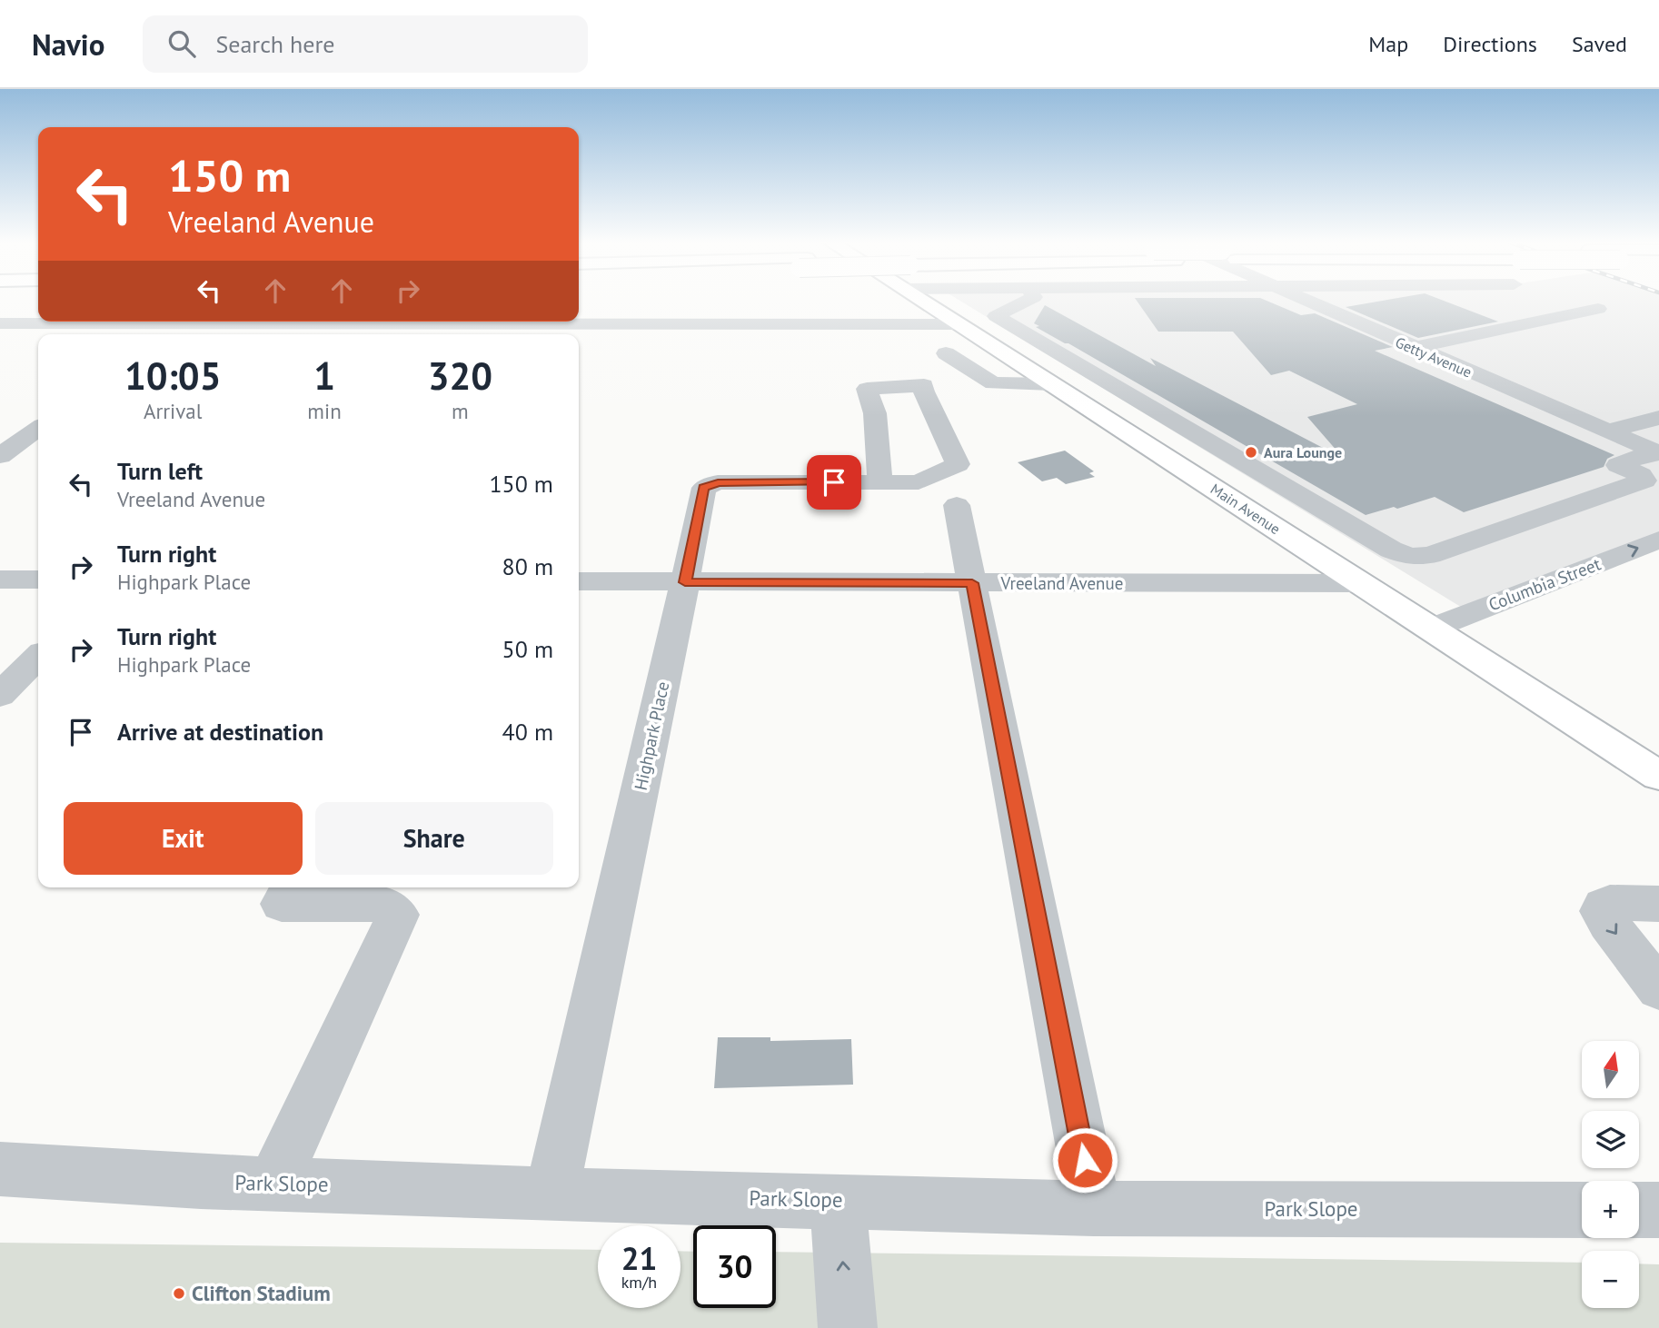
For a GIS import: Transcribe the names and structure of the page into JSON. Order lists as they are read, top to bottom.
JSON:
{
  "streets": {
    "main road": ["Main Avenue"],
    "street": [
      "Getty Avenue",
      "Vreeland Avenue",
      "Columbia Street",
      "Highpark Place",
      "Park Slope"
    ]
  },
  "crossings": [
    ["Main Avenue", "Vreeland Avenue"],
    ["Main Avenue", "Columbia Street"],
    ["Vreeland Avenue", "Highpark Place"],
    ["Highpark Place", "Park Slope"]
  ],
  "places": ["Aura Lounge", "Clifton Stadium"],
  "north": "top",
  "page": {
    "header": "Navio",
    "search": "Search here",
    "nav": ["Map", "Directions", "Saved"],
    "turn": ["150 m", "Vreeland Avenue"],
    "eta": [
      "10:05",
      "Arrival",
      "1",
      "min",
      "320",
      "m"
    ],
    "list": [
      {
        "name": "Turn left",
        "note": "Vreeland Avenue",
        "value": "150 m"
      },
      {
        "name": "Turn right",
        "note": "Highpark Place",
        "value": "80 m"
      },
      {
        "name": "Turn right",
        "note": "Highpark Place",
        "value": "50 m"
      },
      {
        "name": "Arrive at destination",
        "value": "40 m"
      }
    ],
    "buttons": ["Exit", "Share"],
    "map_buttons": ["+", "−"],
    "speed": "21 km/h",
    "limit": "30"
  }
}
